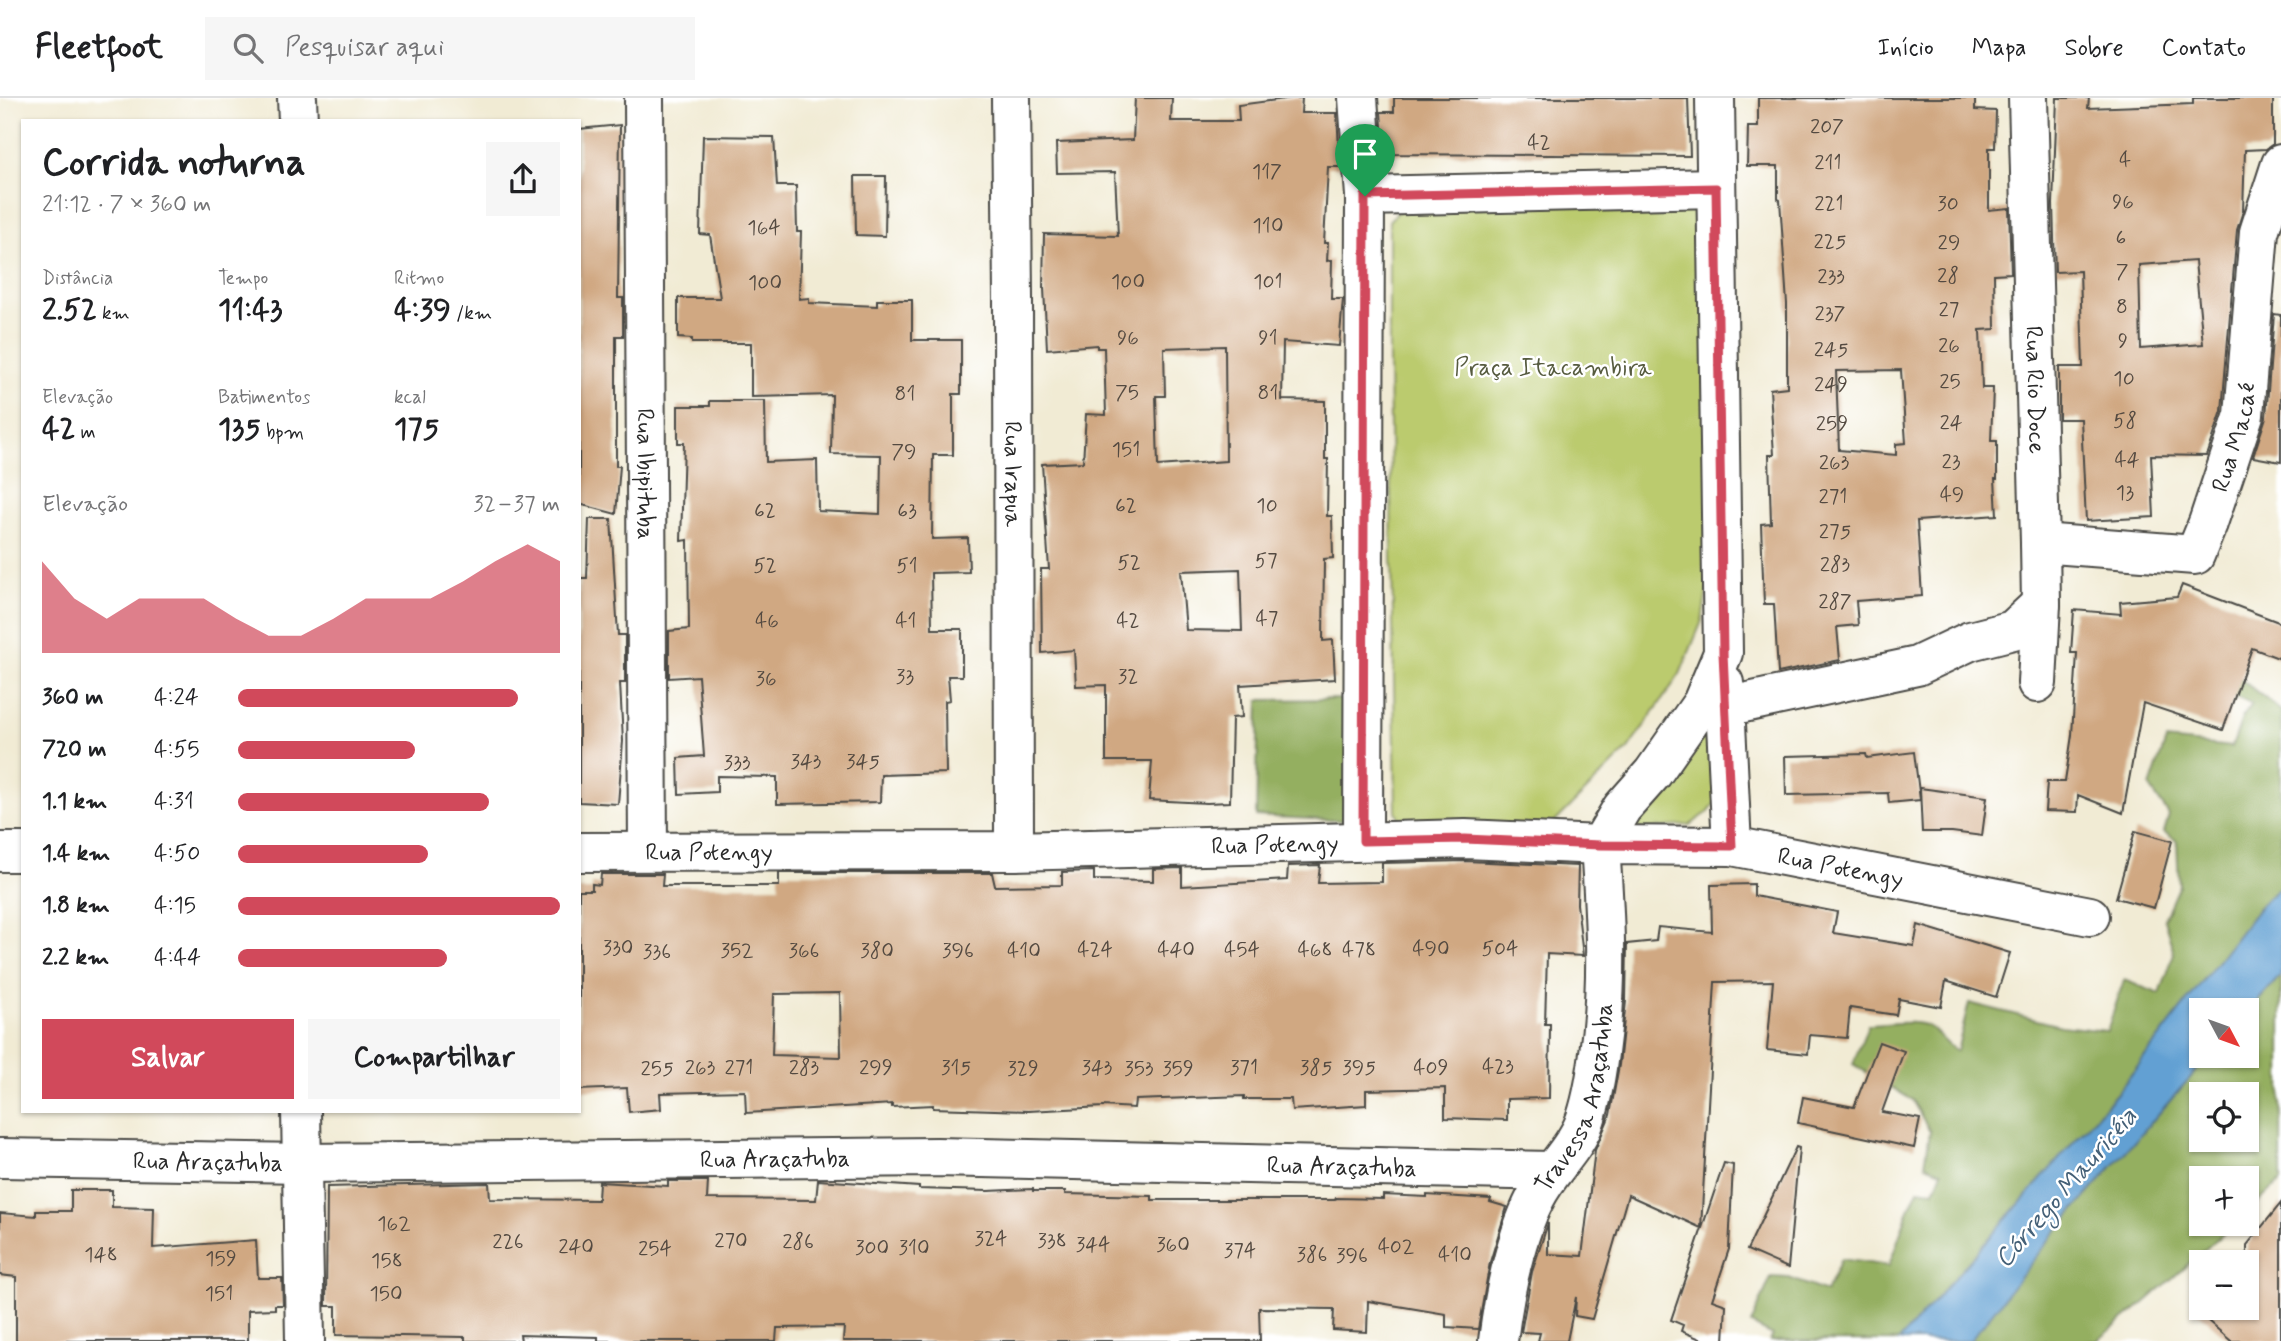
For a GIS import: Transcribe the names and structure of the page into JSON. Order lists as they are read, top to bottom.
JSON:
{
  "streets": {
    "street": [
      "Rua Rio Doce",
      "Rua Macaé",
      "Rua Ibipituba",
      "Rua Irapua",
      "Rua Potengy",
      "Travessa Araçatuba",
      "Rua Araçatuba"
    ]
  },
  "crossings": [
    ["Rua Rio Doce", "Rua Macaé"],
    ["Rua Ibipituba", "Rua Potengy"],
    ["Rua Irapua", "Rua Potengy"],
    ["Rua Potengy", "Travessa Araçatuba"],
    ["Travessa Araçatuba", "Rua Araçatuba"]
  ],
  "water": ["Córrego Mauricéia"],
  "parks": ["Praça Itacambira"],
  "house_numbers": [
    "207",
    "42",
    "4",
    "211",
    "117",
    "96",
    "221",
    "30",
    "110",
    "164",
    "6",
    "225",
    "29",
    "7",
    "28",
    "233",
    "100",
    "101",
    "100",
    "8",
    "27",
    "237",
    "96",
    "91",
    "9",
    "26",
    "245",
    "10",
    "25",
    "249",
    "75",
    "81",
    "81",
    "58",
    "24",
    "259",
    "151",
    "79",
    "44",
    "23",
    "263",
    "13",
    "49",
    "271",
    "62",
    "10",
    "62",
    "63",
    "275",
    "57",
    "52",
    "283",
    "52",
    "51",
    "287",
    "47",
    "46",
    "41",
    "42",
    "33",
    "32",
    "36",
    "343",
    "345",
    "333",
    "330",
    "490",
    "504",
    "424",
    "440",
    "454",
    "468",
    "478",
    "352",
    "366",
    "380",
    "396",
    "410",
    "336",
    "423",
    "263",
    "271",
    "283",
    "299",
    "315",
    "343",
    "371",
    "385",
    "395",
    "409",
    "255",
    "329",
    "353",
    "359",
    "162",
    "324",
    "270",
    "338",
    "226",
    "286",
    "344",
    "360",
    "240",
    "402",
    "300",
    "310",
    "254",
    "374",
    "148",
    "386",
    "410",
    "396",
    "159",
    "158",
    "151",
    "150"
  ],
  "north": "bottom right",
  "page": {
    "header": "Fleetfoot",
    "search": "Pesquisar aqui",
    "nav": [
      "Início",
      "Mapa",
      "Sobre",
      "Contato"
    ],
    "heading": ["Corrida noturna", "21:12 · 7 × 360 m"],
    "stats": [
      ["Distância", "2.52 km"],
      ["Tempo", "11:43"],
      ["Ritmo", "4:39 /km"],
      ["Elevação", "42 m"],
      ["Batimentos", "135 bpm"],
      ["kcal", "175"]
    ],
    "chart": ["Elevação", "32–37 m"],
    "list": [
      {
        "name": "360 m",
        "note": "4:24"
      },
      {
        "name": "720 m",
        "note": "4:55"
      },
      {
        "name": "1.1 km",
        "note": "4:31"
      },
      {
        "name": "1.4 km",
        "note": "4:50"
      },
      {
        "name": "1.8 km",
        "note": "4:15"
      },
      {
        "name": "2.2 km",
        "note": "4:44"
      }
    ],
    "map_buttons": ["+", "−"],
    "buttons": ["Salvar", "Compartilhar"]
  }
}
